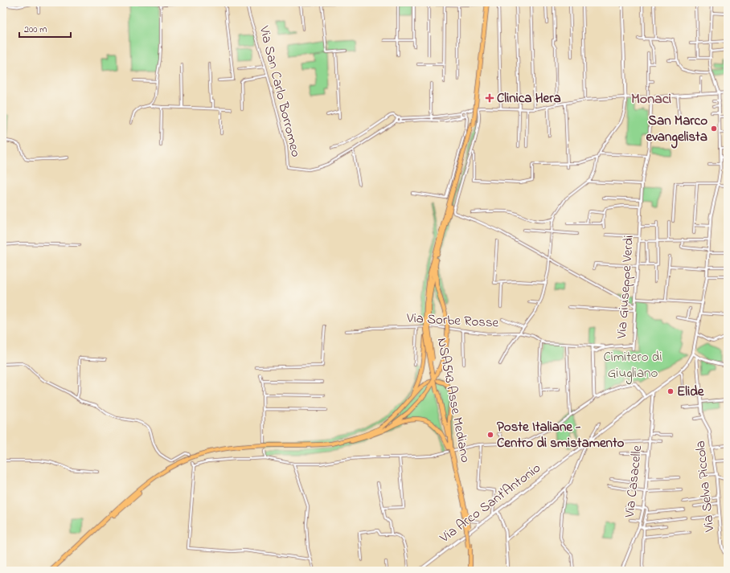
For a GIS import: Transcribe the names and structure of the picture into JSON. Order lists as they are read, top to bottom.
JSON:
{
  "streets": {
    "highway": ["NSA543 Asse Mediano"],
    "street": [
      "Via San Carlo Borromeo",
      "Via Giuseppe Verdi",
      "Via Sorbe Rosse",
      "Via Casacelle",
      "Via Selva Piccola",
      "Via Arco Sant'Antonio"
    ]
  },
  "crossings": [
    ["Via Giuseppe Verdi", "Via Sorbe Rosse"],
    ["Via Casacelle", "Via Arco Sant'Antonio"]
  ],
  "districts": ["Monaci"],
  "parks": ["Cimitero di Giugliano"],
  "places": {
    "health": ["Clinica Hera"],
    "other": ["San Marco evangelista", "Elide", "Poste Italiane - Centro di smistamento"]
  },
  "scale_bar": "200 m"
}
